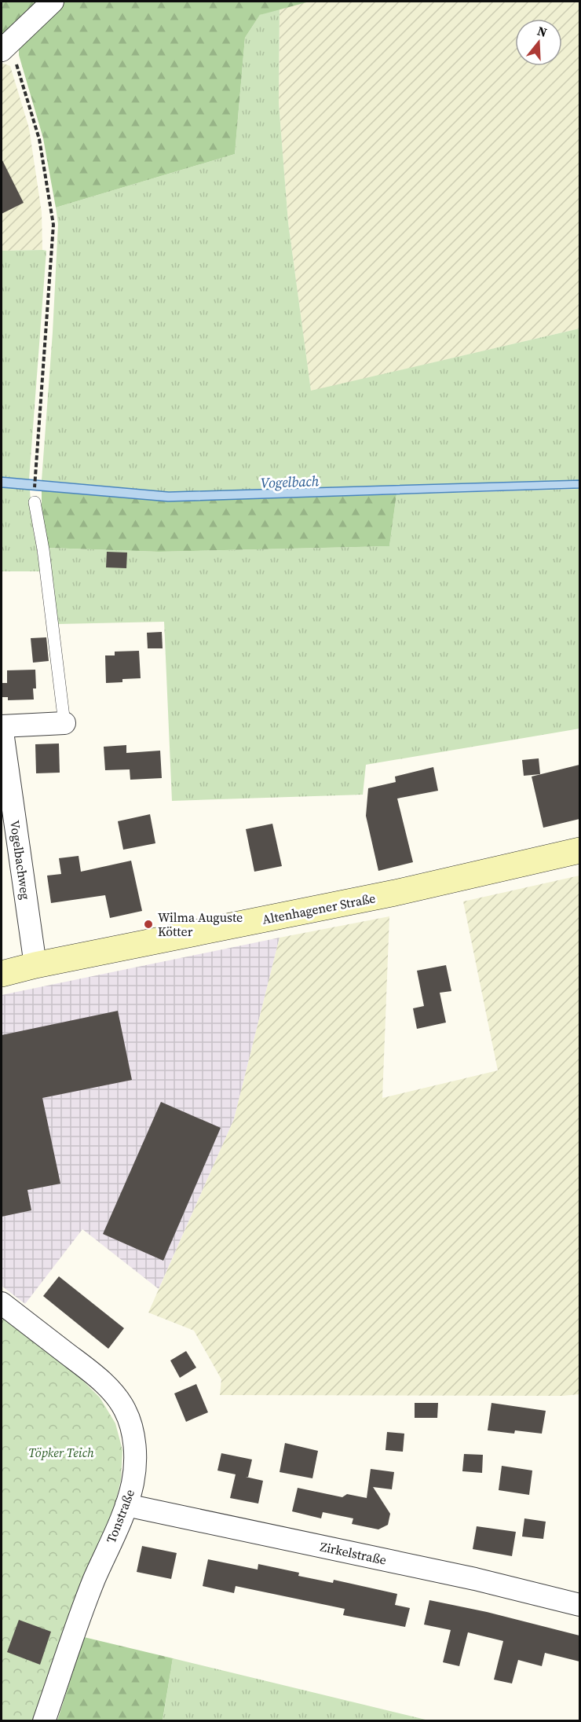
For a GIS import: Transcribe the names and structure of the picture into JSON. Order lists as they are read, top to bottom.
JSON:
{
  "streets": {
    "main road": ["Altenhagener Straße"],
    "street": ["Vogelbachweg", "Tonstraße", "Zirkelstraße"]
  },
  "crossings": [
    ["Vogelbachweg", "Altenhagener Straße"],
    ["Tonstraße", "Zirkelstraße"]
  ],
  "water": ["Vogelbach"],
  "parks": ["Töpker Teich"],
  "places": ["Wilma Auguste Kötter"],
  "north": "top"
}
